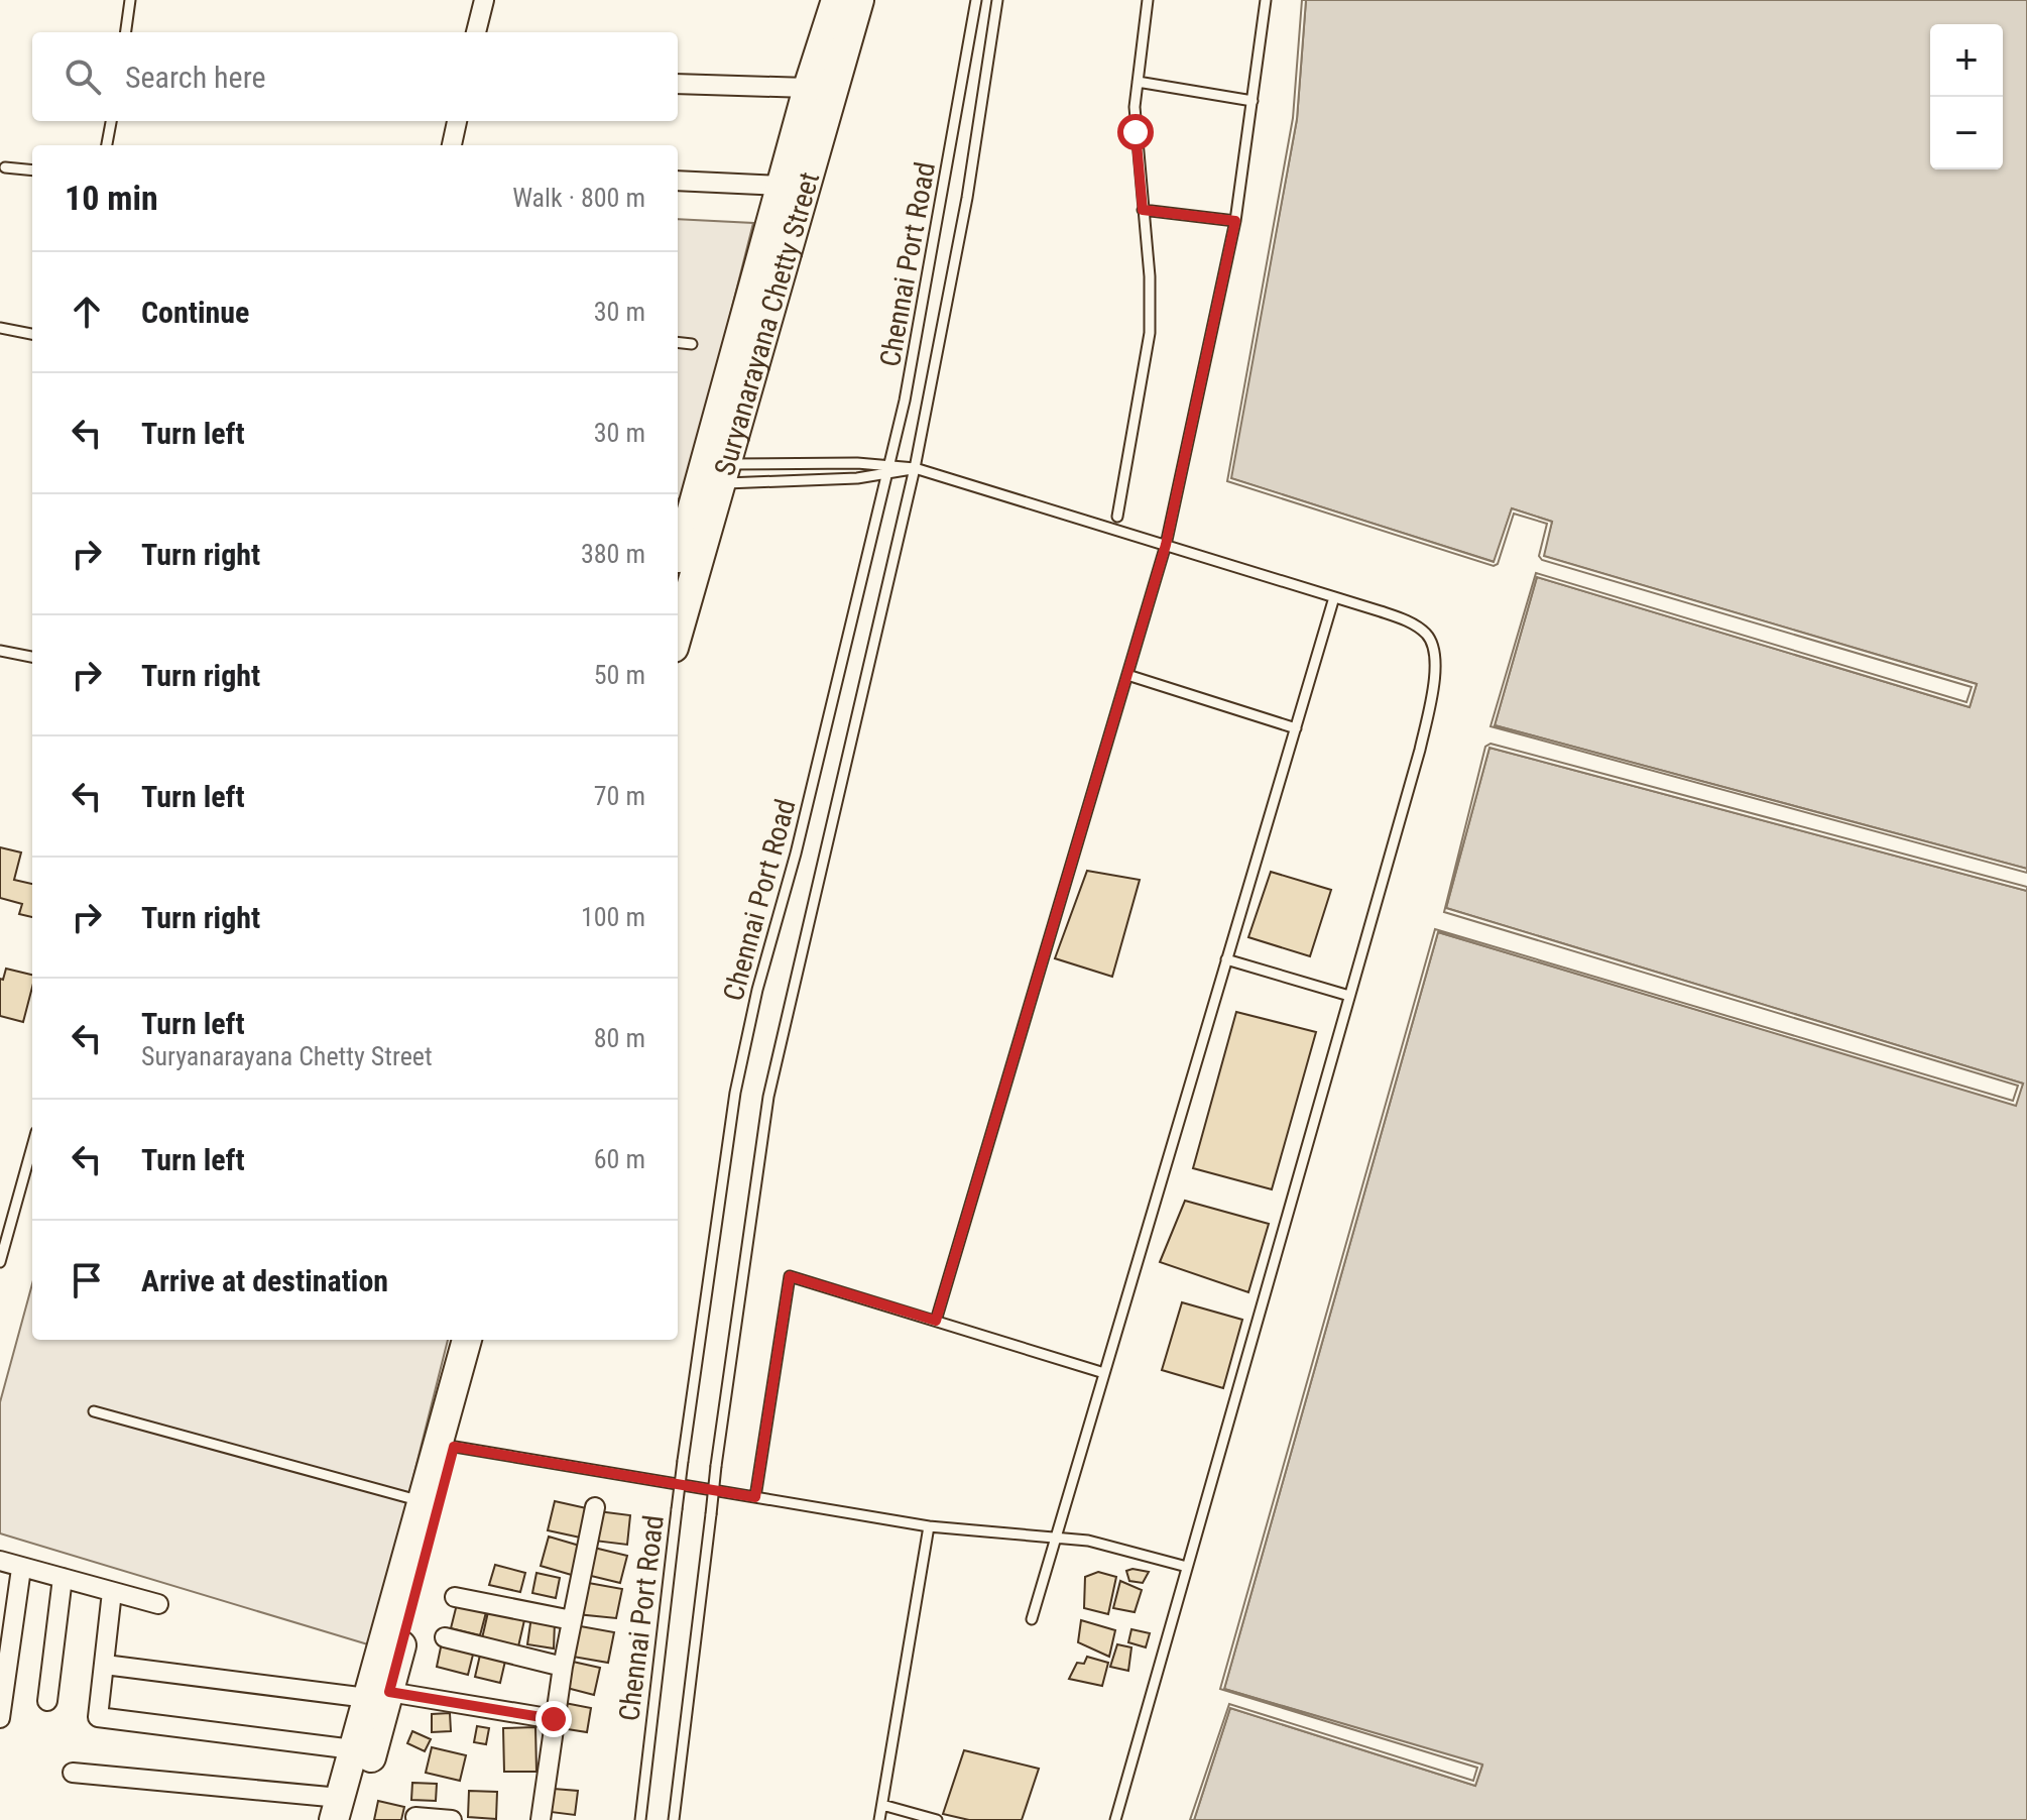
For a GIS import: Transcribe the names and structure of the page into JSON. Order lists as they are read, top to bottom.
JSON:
{
  "streets": {
    "main road": ["Suryanarayana Chetty Street"],
    "lane": ["Chennai Port Road"]
  },
  "page": {
    "map_buttons": ["+", "−"],
    "search": "Search here",
    "heading": ["10 min", "Walk · 800 m"],
    "list": [
      ["Continue", "30 m"],
      ["Turn left", "30 m"],
      ["Turn right", "380 m"],
      ["Turn right", "50 m"],
      ["Turn left", "70 m"],
      ["Turn right", "100 m"],
      ["Turn left", "Suryanarayana Chetty Street", "80 m"],
      ["Turn left", "60 m"],
      "Arrive at destination"
    ]
  }
}
